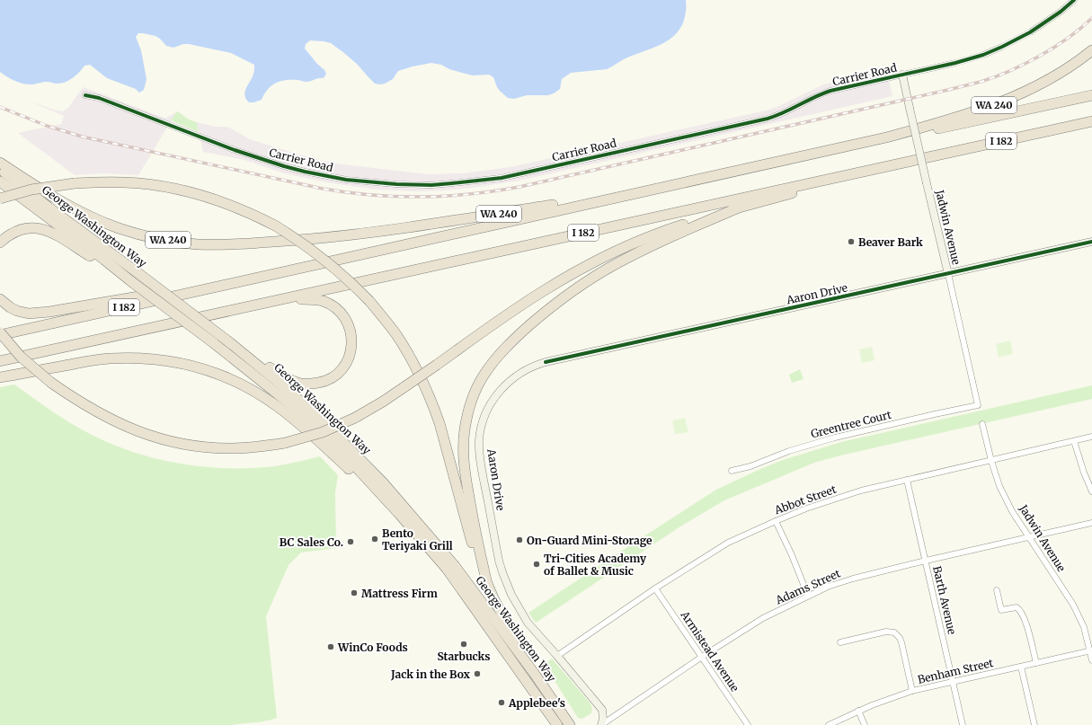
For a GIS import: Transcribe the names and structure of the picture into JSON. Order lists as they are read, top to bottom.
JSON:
{
  "streets": {
    "highway": ["WA 240", "I 182", "George Washington Way"],
    "street": [
      "Carrier Road",
      "Jadwin Avenue",
      "Aaron Drive",
      "Greentree Court",
      "Abbot Street",
      "Adams Street",
      "Barth Avenue",
      "Armistead Avenue",
      "Benham Street"
    ]
  },
  "crossings": [
    ["Carrier Road", "Jadwin Avenue"],
    ["WA 240", "I 182"],
    ["Jadwin Avenue", "Aaron Drive"],
    ["Jadwin Avenue", "Greentree Court"],
    ["Jadwin Avenue", "Abbot Street"],
    ["Jadwin Avenue", "Adams Street"],
    ["Jadwin Avenue", "Benham Street"],
    ["Aaron Drive", "Abbot Street"],
    ["Aaron Drive", "Adams Street"],
    ["Abbot Street", "Barth Avenue"],
    ["Abbot Street", "Armistead Avenue"],
    ["Adams Street", "Barth Avenue"],
    ["Adams Street", "Armistead Avenue"],
    ["Barth Avenue", "Benham Street"]
  ],
  "places": [
    "Beaver Bark",
    "Bento Teriyaki Grill",
    "On-Guard Mini-Storage",
    "BC Sales Co.",
    "Tri-Cities Academy of Ballet & Music",
    "Mattress Firm",
    "Starbucks",
    "WinCo Foods",
    "Jack in the Box",
    "Applebee's"
  ]
}
